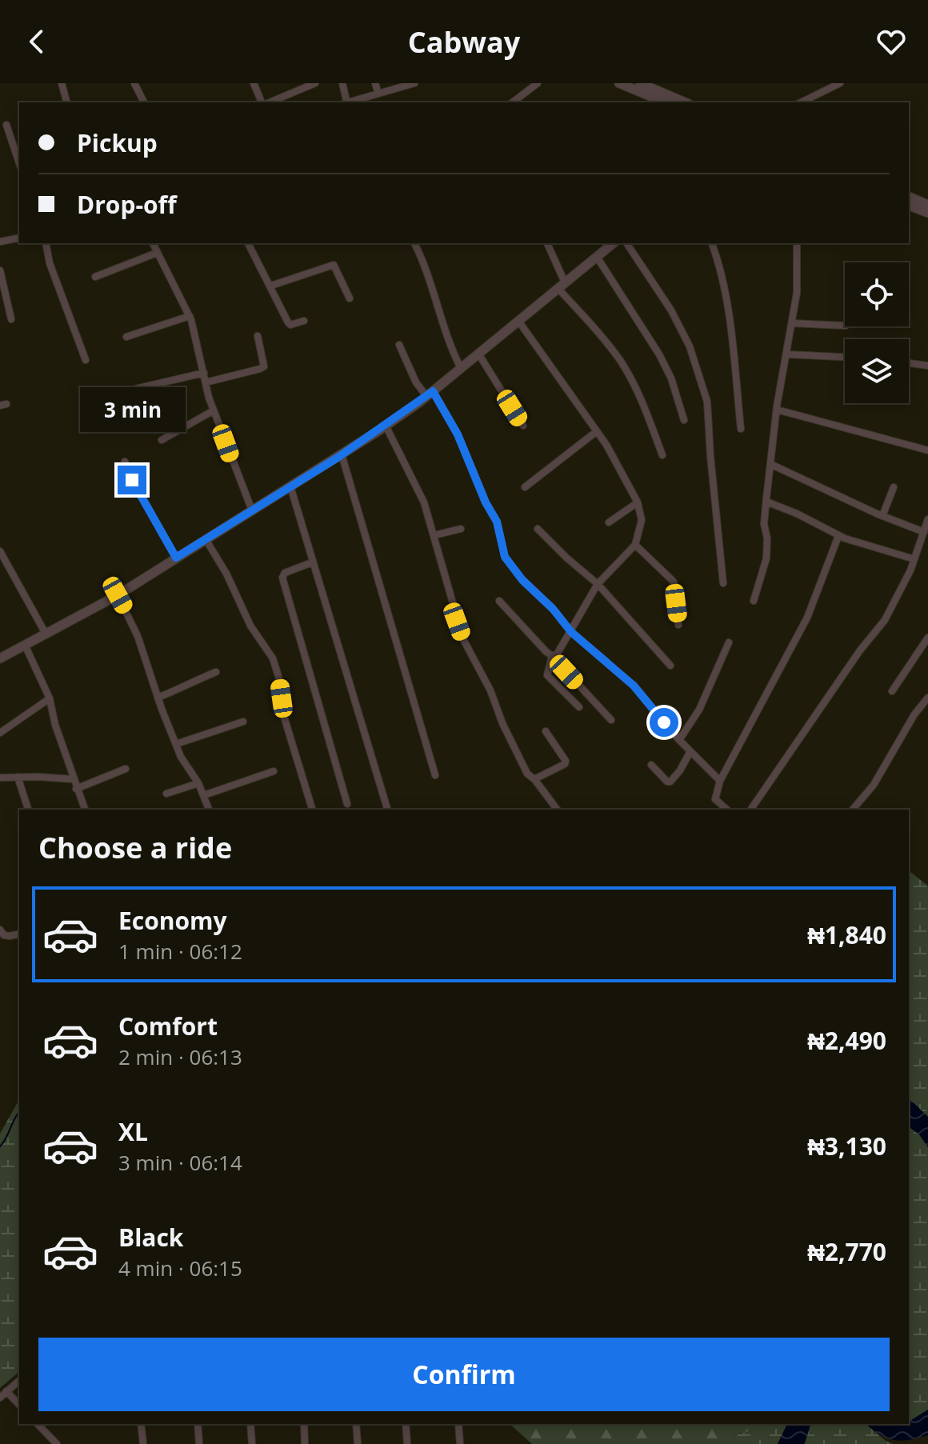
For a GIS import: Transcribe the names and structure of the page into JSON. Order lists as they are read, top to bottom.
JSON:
{
  "page": {
    "header": "Cabway",
    "banner": ["Pickup", "Drop-off"],
    "bubble": "3 min",
    "heading": "Choose a ride",
    "list": [
      {
        "name": "Economy",
        "note": "1 min · 06:12",
        "value": "₦1,840"
      },
      {
        "name": "Comfort",
        "note": "2 min · 06:13",
        "value": "₦2,490"
      },
      {
        "name": "XL",
        "note": "3 min · 06:14",
        "value": "₦3,130"
      },
      {
        "name": "Black",
        "note": "4 min · 06:15",
        "value": "₦2,770"
      }
    ],
    "buttons": "Confirm"
  }
}
